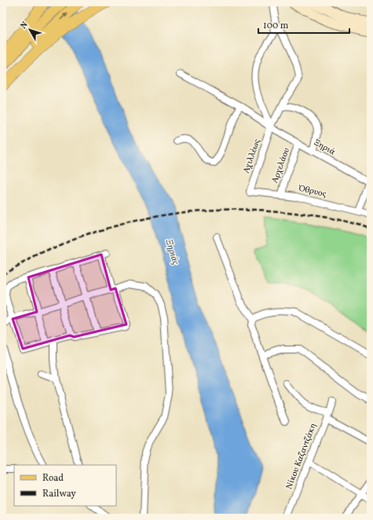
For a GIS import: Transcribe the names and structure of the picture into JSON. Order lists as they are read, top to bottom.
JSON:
{
  "streets": {
    "street": [
      "Ξηριά",
      "Αχιλλέως",
      "Αρχελάου",
      "Όθρυος",
      "Νίκου Καζαντζάκη"
    ]
  },
  "crossings": [
    ["Ξηριά", "Αχιλλέως"],
    ["Ξηριά", "Αρχελάου"],
    ["Αχιλλέως", "Όθρυος"],
    ["Αρχελάου", "Όθρυος"]
  ],
  "water": ["Ξηριάς"],
  "legend": ["Road", "Railway"],
  "scale_bar": "100 m",
  "north": "top left"
}
